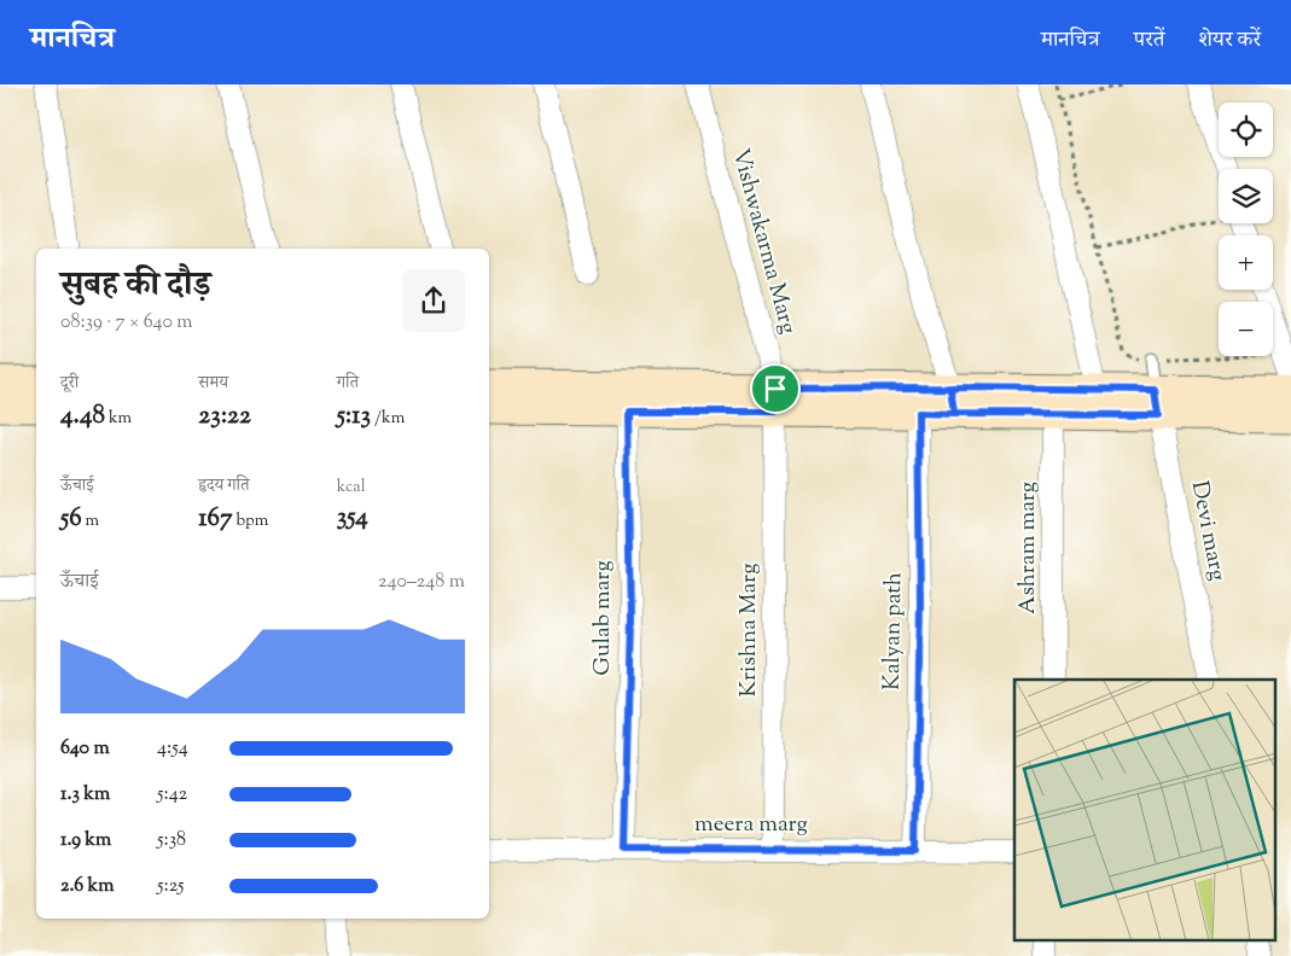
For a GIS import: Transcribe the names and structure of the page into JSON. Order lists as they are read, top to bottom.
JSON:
{
  "streets": {
    "street": [
      "Vishwakarma Marg",
      "Devi marg",
      "Ashram marg",
      "Gulab marg",
      "Krishna Marg",
      "Kalyan path",
      "meera marg"
    ]
  },
  "crossings": [
    ["Vishwakarma Marg", "Krishna Marg"],
    ["Gulab marg", "meera marg"],
    ["Krishna Marg", "meera marg"],
    ["Kalyan path", "meera marg"]
  ],
  "page": {
    "header": "मानचित्र",
    "nav": ["मानचित्र", "परतें", "शेयर करें"],
    "map_buttons": ["+", "−"],
    "heading": ["सुबह की दौड़", "08:39 · 7 × 640 m"],
    "stats": [
      ["दूरी", "4.48 km"],
      ["समय", "23:22"],
      ["गति", "5:13 /km"],
      ["ऊँचाई", "56 m"],
      ["हृदय गति", "167 bpm"],
      ["kcal", "354"]
    ],
    "chart": ["ऊँचाई", "240–248 m"],
    "list": [
      {
        "name": "640 m",
        "note": "4:54"
      },
      {
        "name": "1.3 km",
        "note": "5:42"
      },
      {
        "name": "1.9 km",
        "note": "5:38"
      },
      {
        "name": "2.6 km",
        "note": "5:25"
      }
    ]
  }
}
